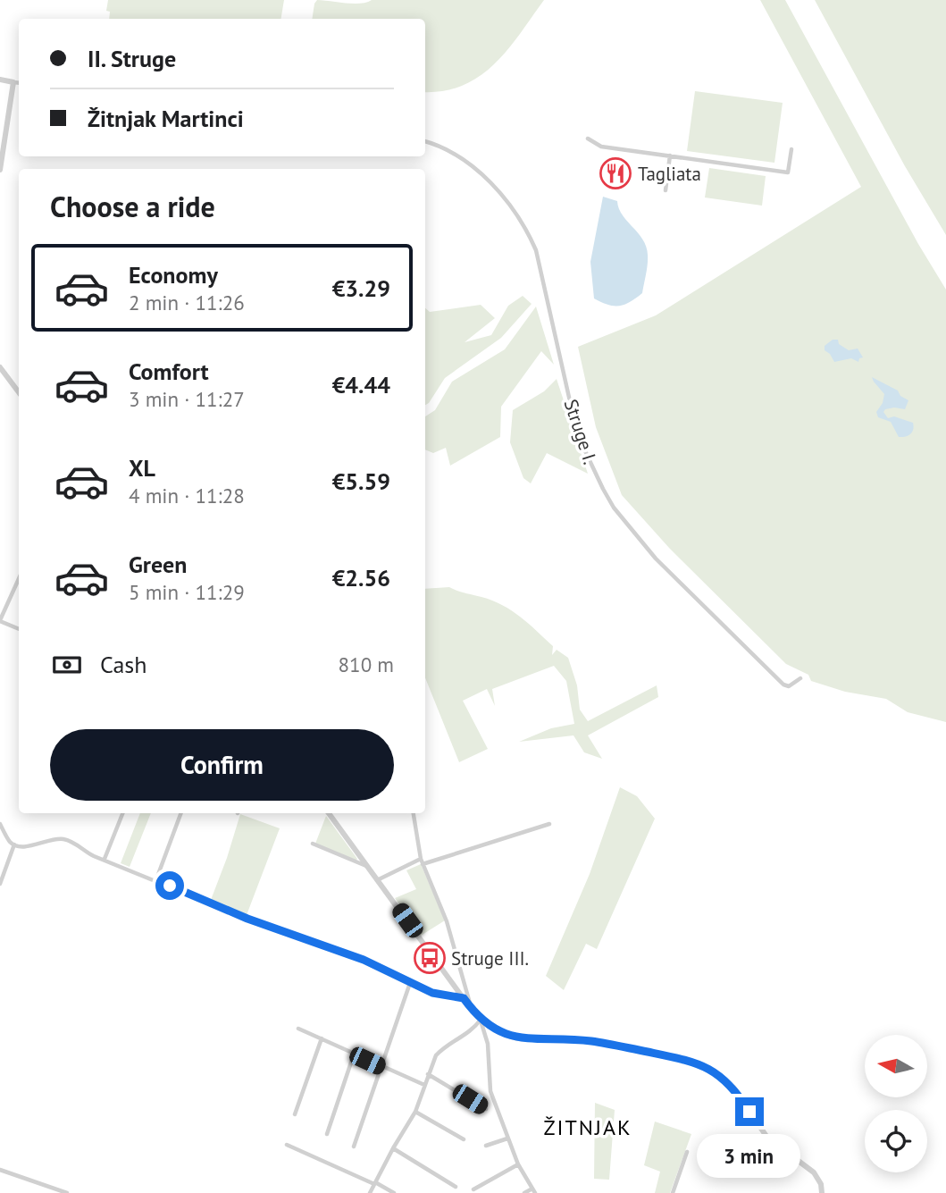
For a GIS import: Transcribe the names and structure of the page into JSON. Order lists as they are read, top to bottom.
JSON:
{
  "streets": {
    "street": ["Struge I."]
  },
  "districts": ["ŽITNJAK"],
  "places": {
    "restaurant": ["Tagliata"],
    "bus stop": ["Struge III."]
  },
  "north": "left",
  "page": {
    "banner": ["II. Struge", "Žitnjak Martinci"],
    "heading": "Choose a ride",
    "list": [
      {
        "name": "Economy",
        "note": "2 min · 11:26",
        "value": "€3.29"
      },
      {
        "name": "Comfort",
        "note": "3 min · 11:27",
        "value": "€4.44"
      },
      {
        "name": "XL",
        "note": "4 min · 11:28",
        "value": "€5.59"
      },
      {
        "name": "Green",
        "note": "5 min · 11:29",
        "value": "€2.56"
      }
    ],
    "pay": ["Cash", "810 m"],
    "buttons": "Confirm",
    "bubble": "3 min"
  }
}
